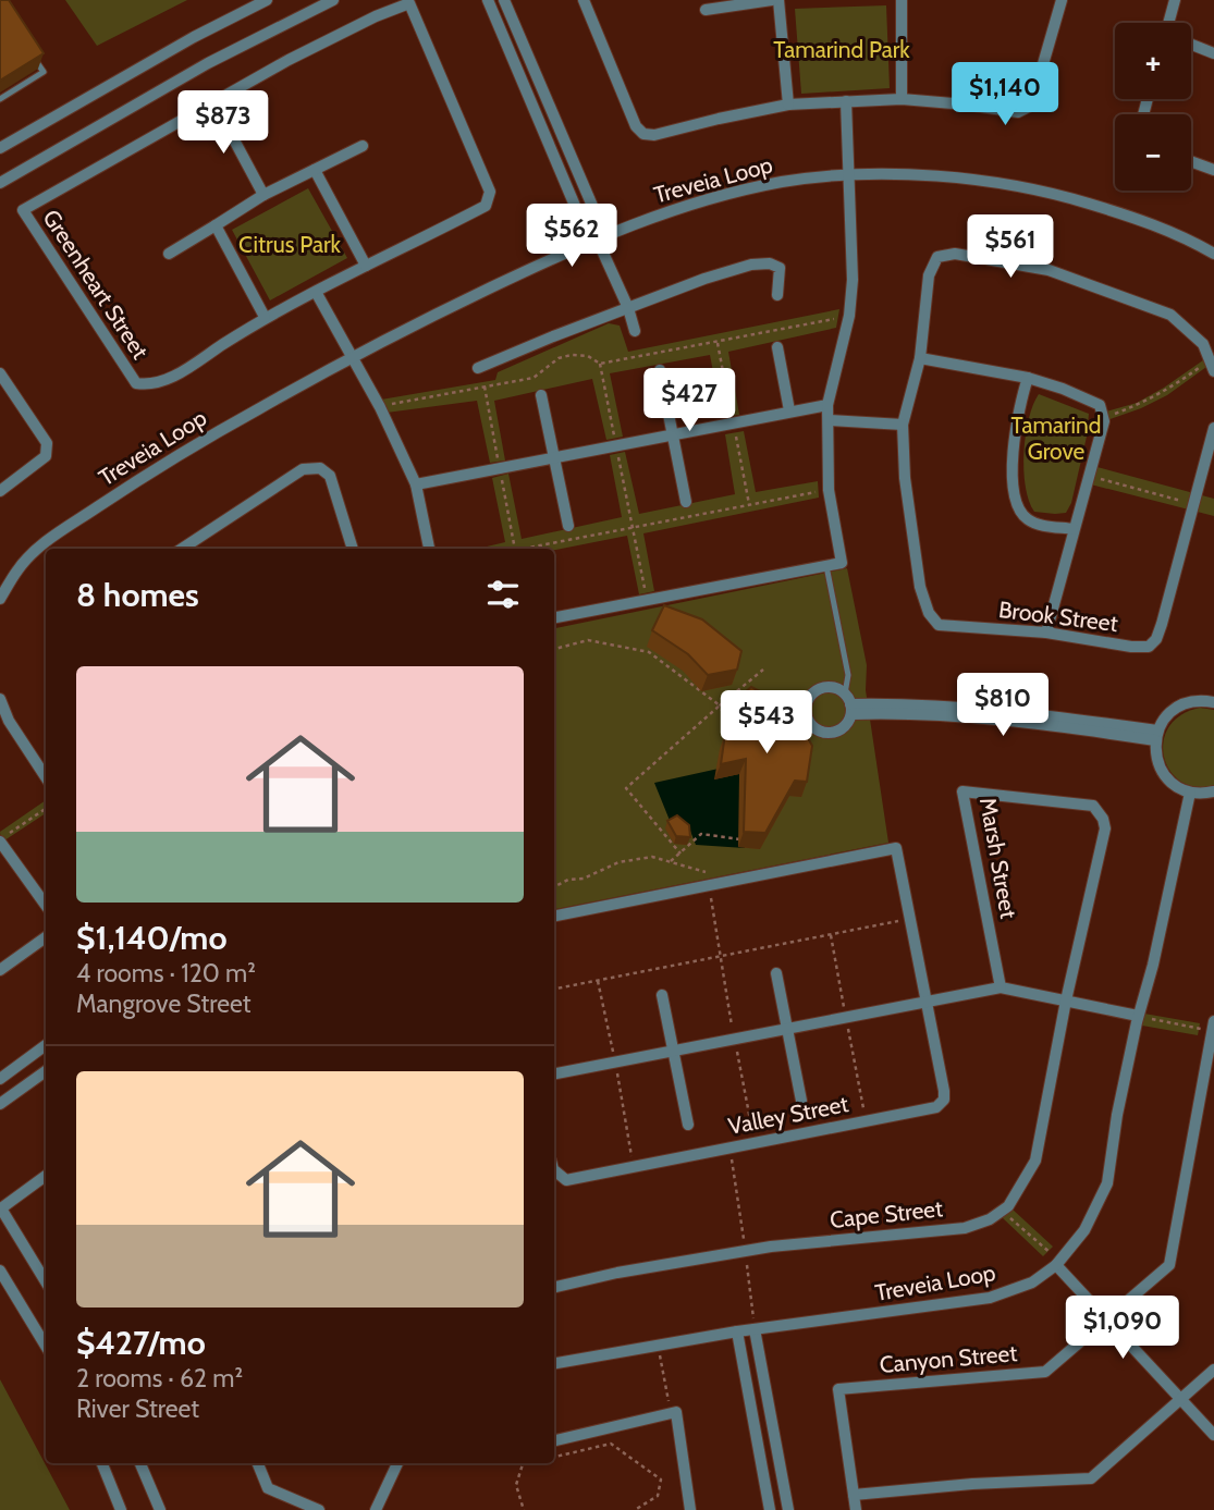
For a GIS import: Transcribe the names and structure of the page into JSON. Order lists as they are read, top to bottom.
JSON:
{
  "streets": {
    "street": [
      "Treveia Loop",
      "Greenheart Street",
      "Brook Street",
      "Marsh Street",
      "Valley Street",
      "Cape Street",
      "Canyon Street"
    ]
  },
  "crossings": [
    ["Marsh Street", "Cape Street"]
  ],
  "parks": ["Tamarind Park", "Citrus Park", "Tamarind Grove"],
  "page": {
    "map_buttons": ["+", "−"],
    "price": [
      "$1,140",
      "$873",
      "$562",
      "$561",
      "$427",
      "$810",
      "$543",
      "$1,090"
    ],
    "heading": "8 homes",
    "list": [
      {
        "name": "$1,140/mo",
        "note": "4 rooms · 120 m² · Mangrove Street"
      },
      {
        "name": "$427/mo",
        "note": "2 rooms · 62 m² · River Street"
      }
    ]
  }
}
